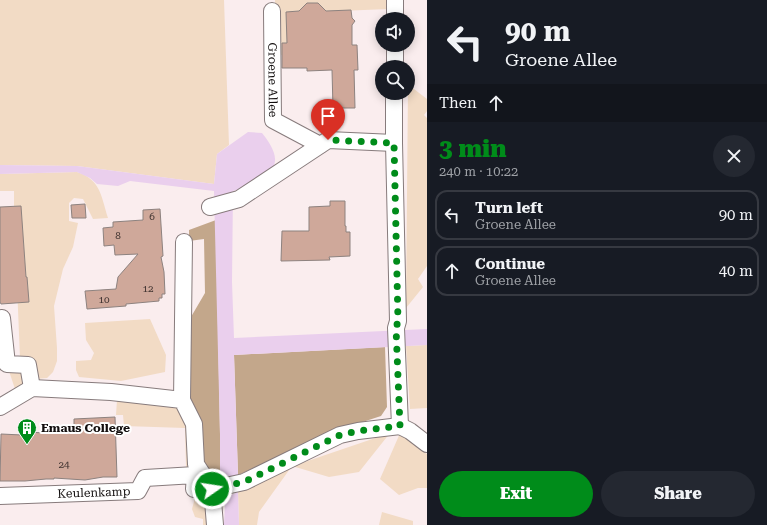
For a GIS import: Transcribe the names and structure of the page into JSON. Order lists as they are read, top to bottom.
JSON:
{
  "streets": {
    "street": ["Groene Allee", "Keulenkamp"]
  },
  "places": {
    "building": ["Emaus College"]
  },
  "house_numbers": [
    "6",
    "8",
    "12",
    "10",
    "24"
  ],
  "page": {
    "turn": ["90 m", "Groene Allee"],
    "then": "Then",
    "heading": ["3 min", "240 m · 10:22"],
    "list": [
      {
        "name": "Turn left",
        "note": "Groene Allee",
        "value": "90 m"
      },
      {
        "name": "Continue",
        "note": "Groene Allee",
        "value": "40 m"
      }
    ],
    "buttons": ["Exit", "Share"]
  }
}
